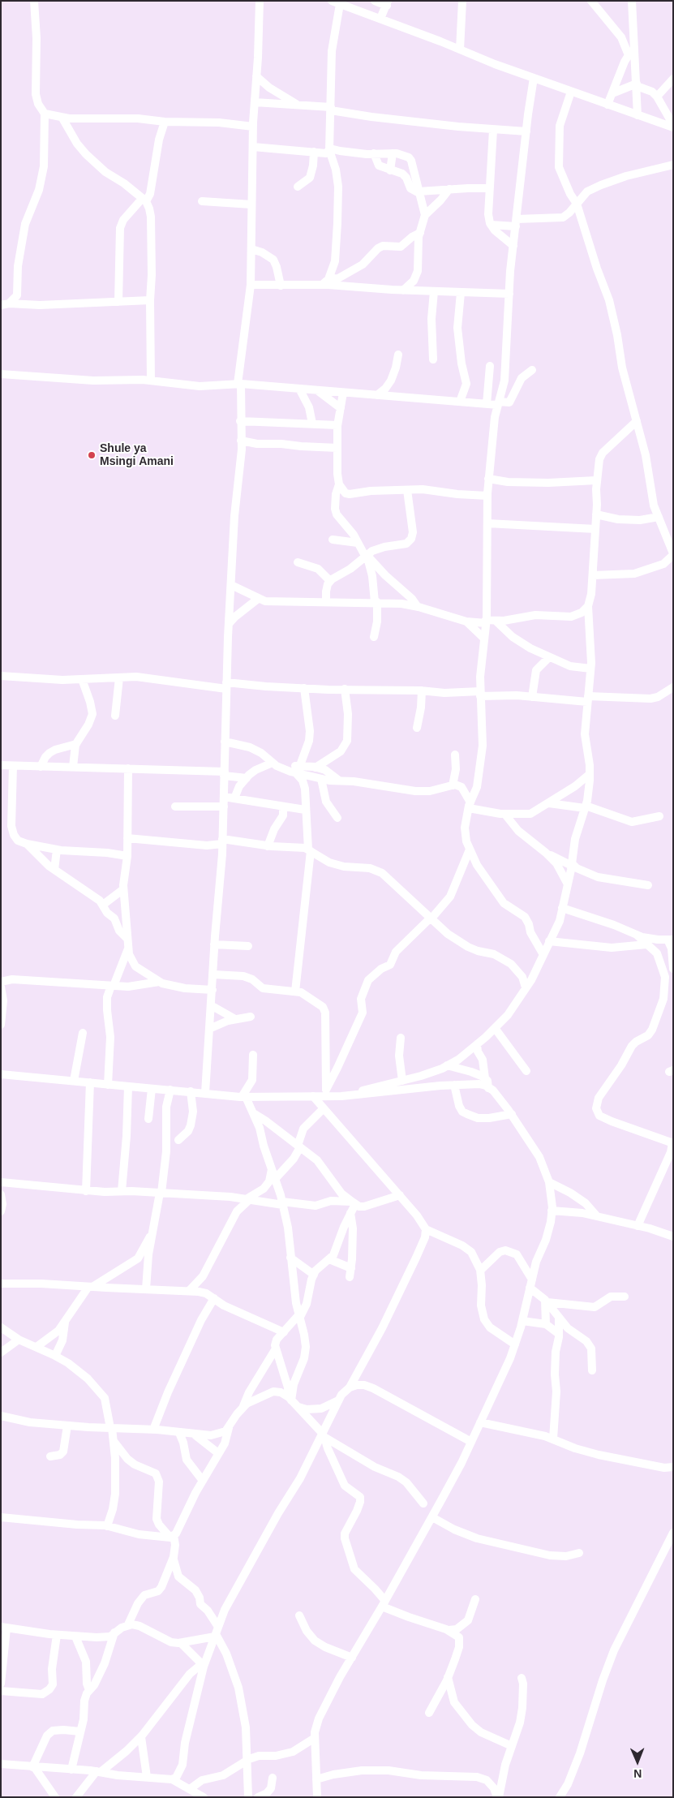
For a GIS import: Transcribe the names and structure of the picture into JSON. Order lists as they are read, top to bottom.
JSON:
{
  "places": ["Shule ya Msingi Amani"],
  "north": "bottom"
}
